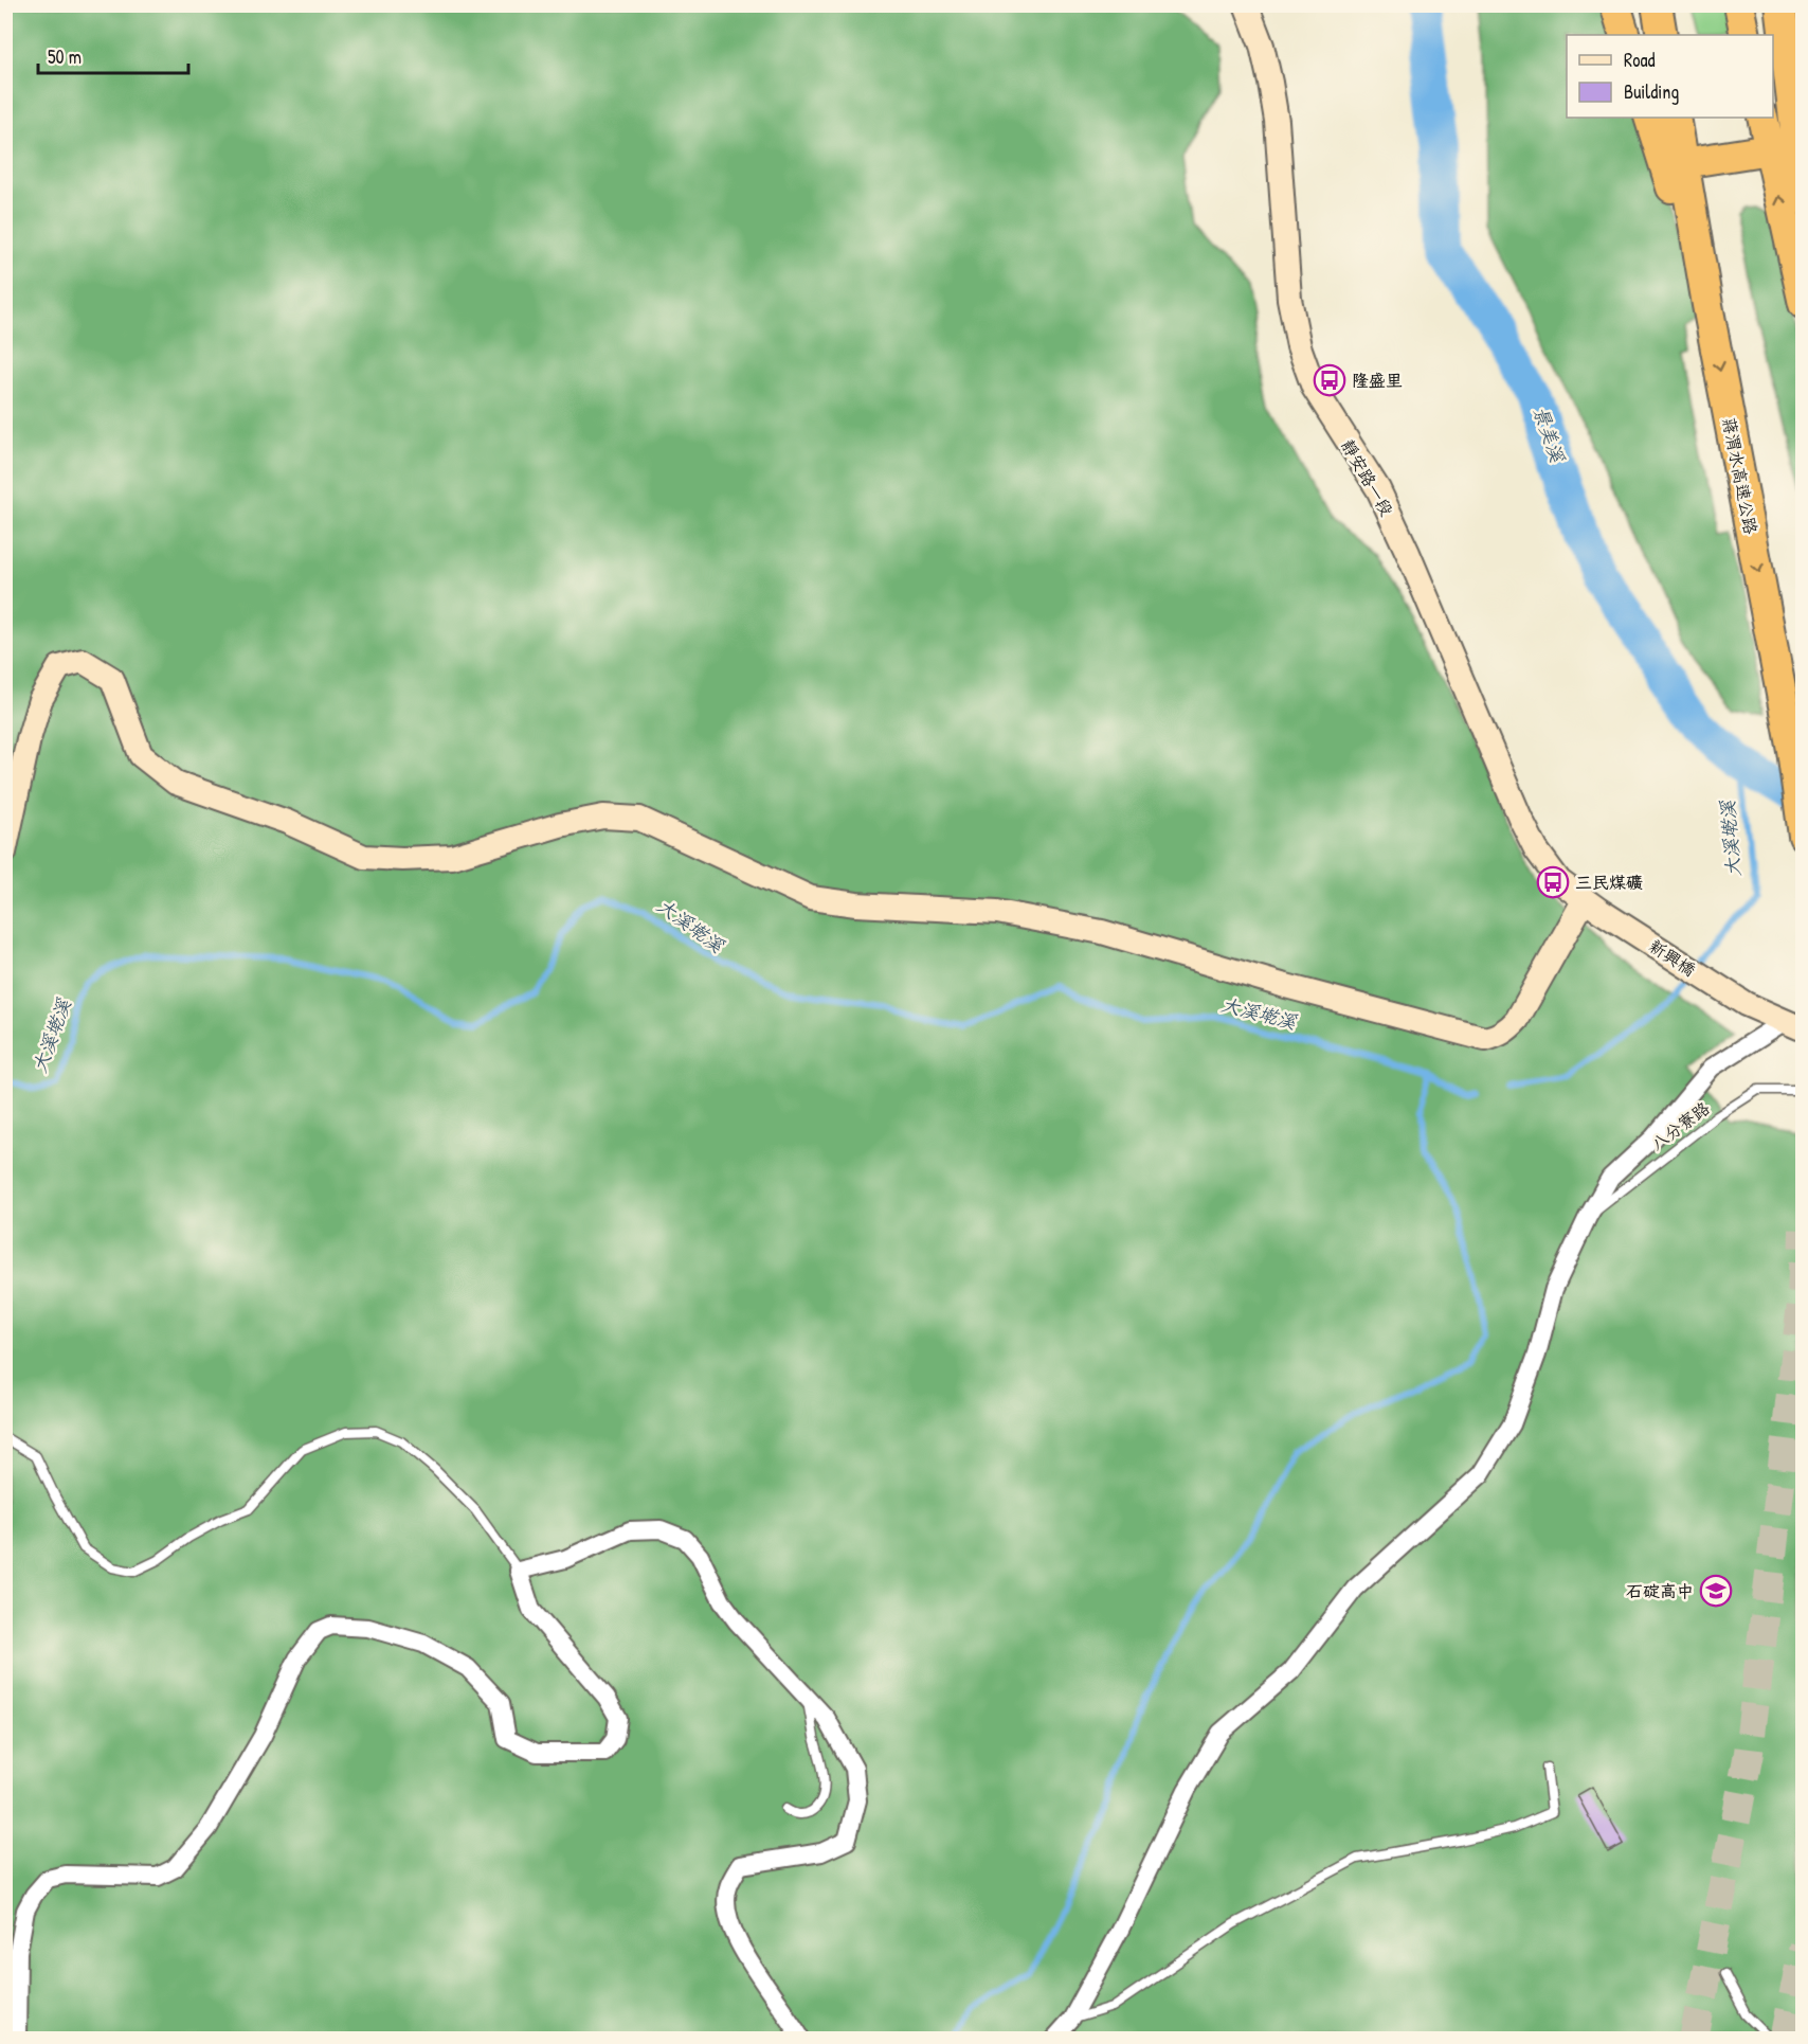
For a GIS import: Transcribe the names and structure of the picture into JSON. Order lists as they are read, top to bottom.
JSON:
{
  "streets": {
    "highway": ["蔣渭水高速公路"],
    "street": ["靜安路一段", "新興橋"],
    "lane": ["八分寮路"]
  },
  "crossings": [
    ["靜安路一段", "新興橋"]
  ],
  "one_way": ["蔣渭水高速公路"],
  "water": ["景美溪", "大溪墘溪"],
  "places": {
    "bus stop": ["隆盛里", "三民煤礦"],
    "school or university": ["石碇高中"]
  },
  "legend": ["Road", "Building"],
  "scale_bar": "50 m"
}
